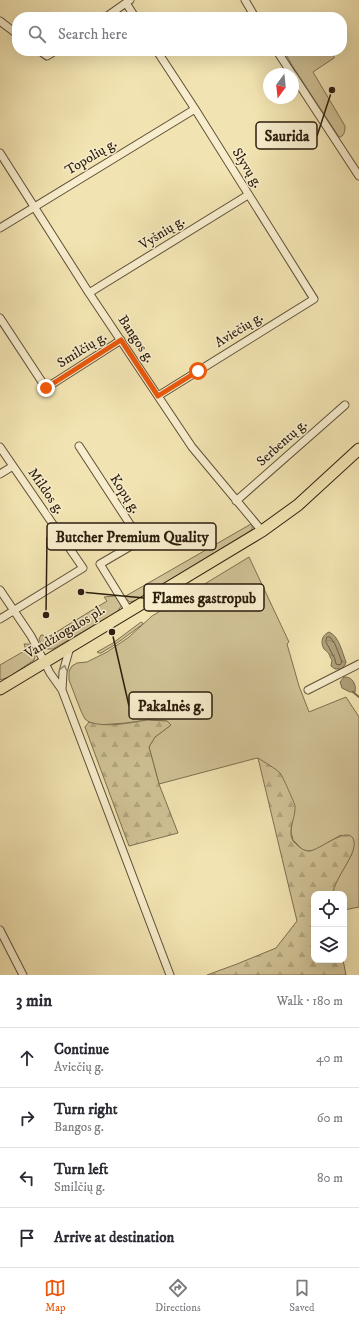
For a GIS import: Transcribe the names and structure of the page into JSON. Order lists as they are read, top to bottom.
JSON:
{
  "streets": {
    "main road": ["Vandžiogalos pl."],
    "street": [
      "Topolių g.",
      "Slyvų g.",
      "Vyšnių g.",
      "Aviečių g.",
      "Bangos g.",
      "Smilčių g.",
      "Serbentų g.",
      "Mildos g.",
      "Kopų g."
    ]
  },
  "crossings": [
    ["Topolių g.", "Slyvų g."],
    ["Topolių g.", "Bangos g."],
    ["Slyvų g.", "Vyšnių g."],
    ["Slyvų g.", "Aviečių g."],
    ["Vyšnių g.", "Bangos g."],
    ["Aviečių g.", "Bangos g."],
    ["Bangos g.", "Smilčių g."],
    ["Bangos g.", "Serbentų g."],
    ["Bangos g.", "Vandžiogalos pl."],
    ["Kopų g.", "Vandžiogalos pl."]
  ],
  "places": [
    "Saurida",
    "Flames gastropub",
    "Butcher Premium Quality",
    "Pakalnės g."
  ],
  "north": "bottom",
  "page": {
    "search": "Search here",
    "heading": ["3 min", "Walk · 180 m"],
    "list": [
      ["Continue", "Aviečių g.", "40 m"],
      ["Turn right", "Bangos g.", "60 m"],
      ["Turn left", "Smilčių g.", "80 m"],
      "Arrive at destination"
    ],
    "nav": ["Map", "Directions", "Saved"]
  }
}
